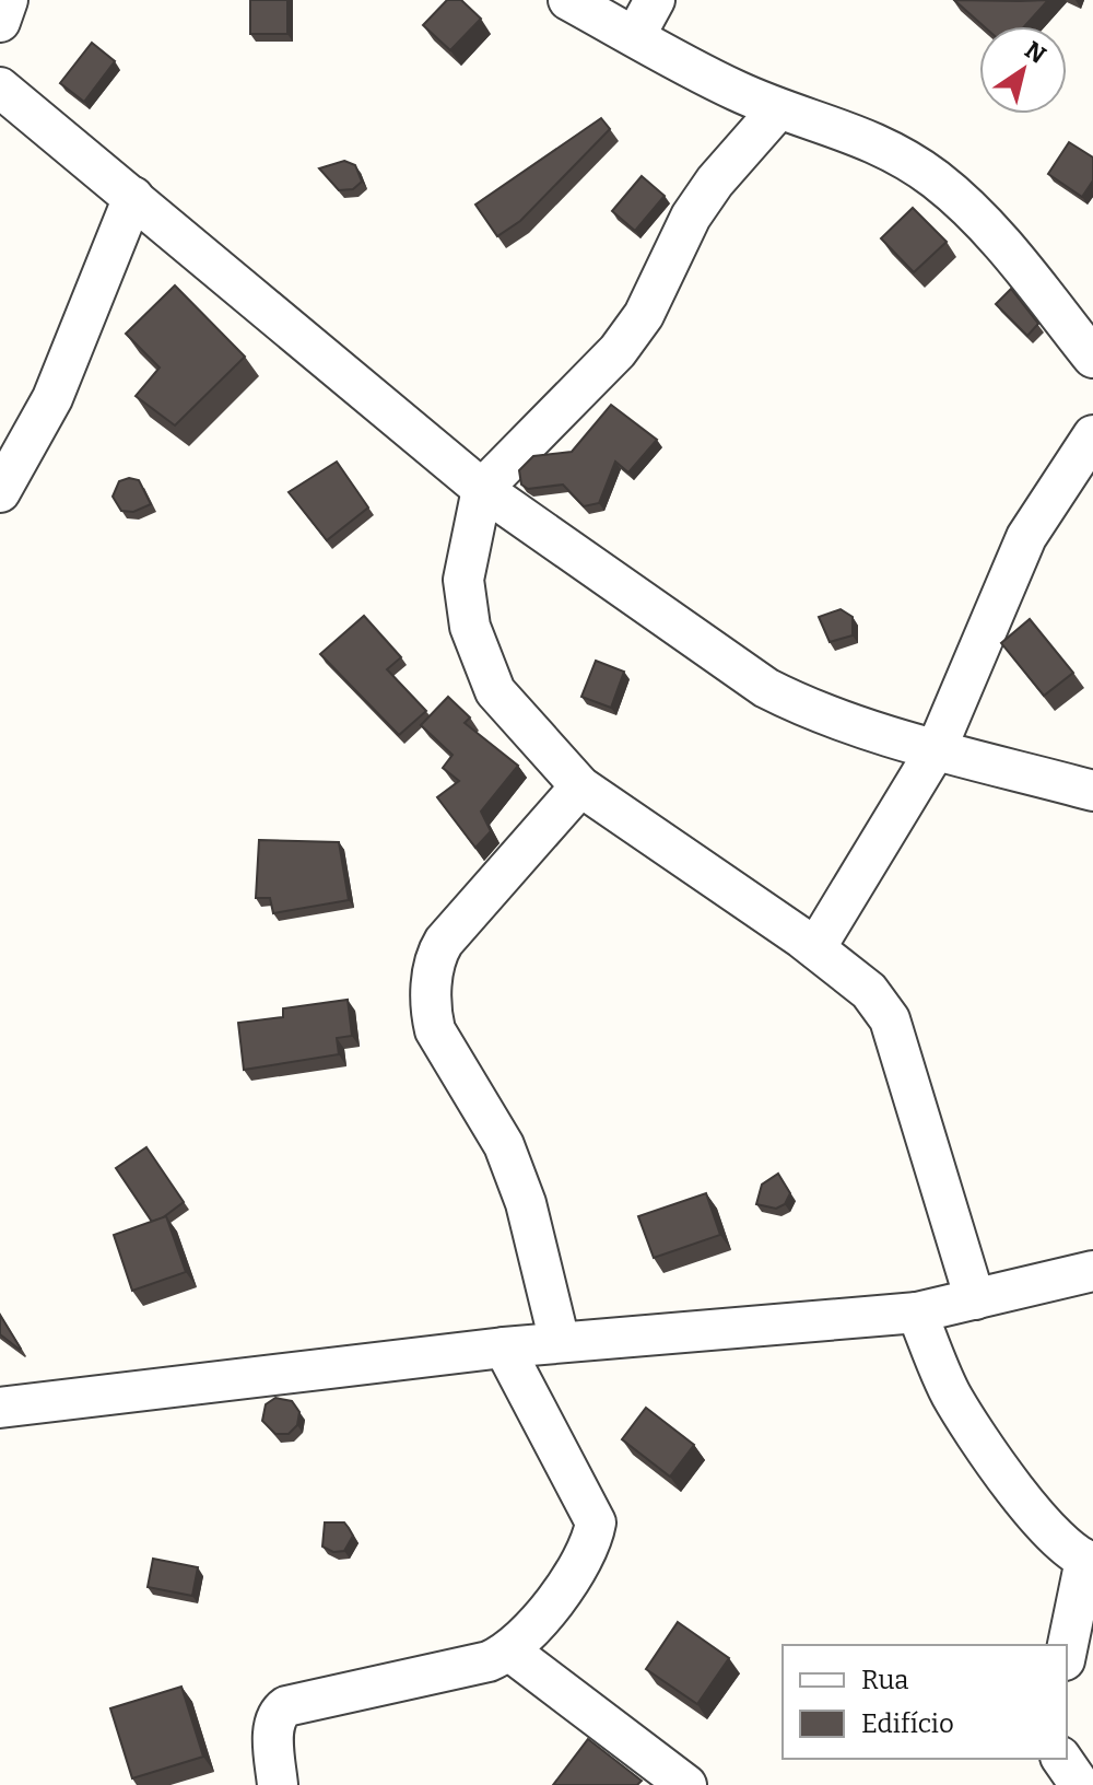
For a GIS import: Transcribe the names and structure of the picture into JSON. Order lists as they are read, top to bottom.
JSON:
{
  "legend": ["Rua", "Edifício"],
  "north": "top right"
}
